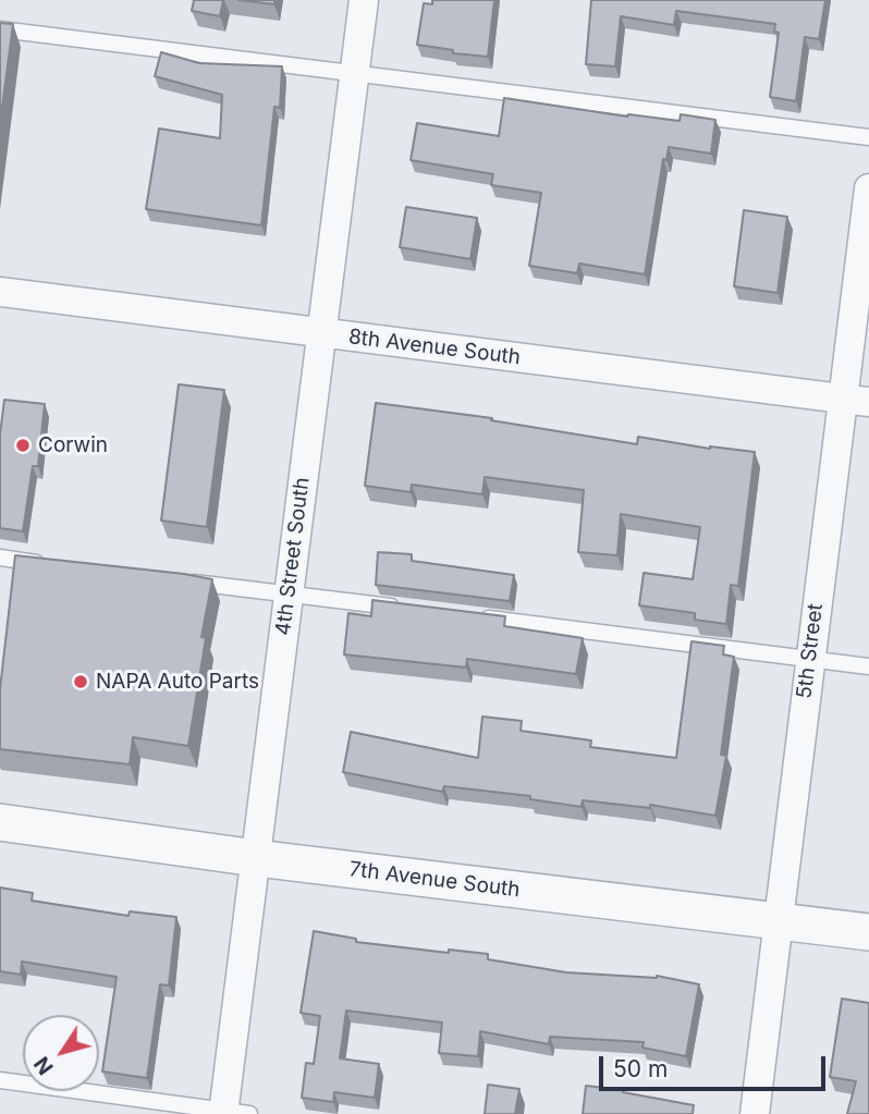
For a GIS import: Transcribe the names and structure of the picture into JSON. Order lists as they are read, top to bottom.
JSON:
{
  "streets": {
    "street": [
      "8th Avenue South",
      "4th Street South",
      "5th Street",
      "7th Avenue South"
    ]
  },
  "crossings": [
    ["8th Avenue South", "4th Street South"],
    ["8th Avenue South", "5th Street"],
    ["4th Street South", "7th Avenue South"],
    ["5th Street", "7th Avenue South"]
  ],
  "places": ["Corwin", "NAPA Auto Parts"],
  "scale_bar": "50 m",
  "north": "bottom left"
}
